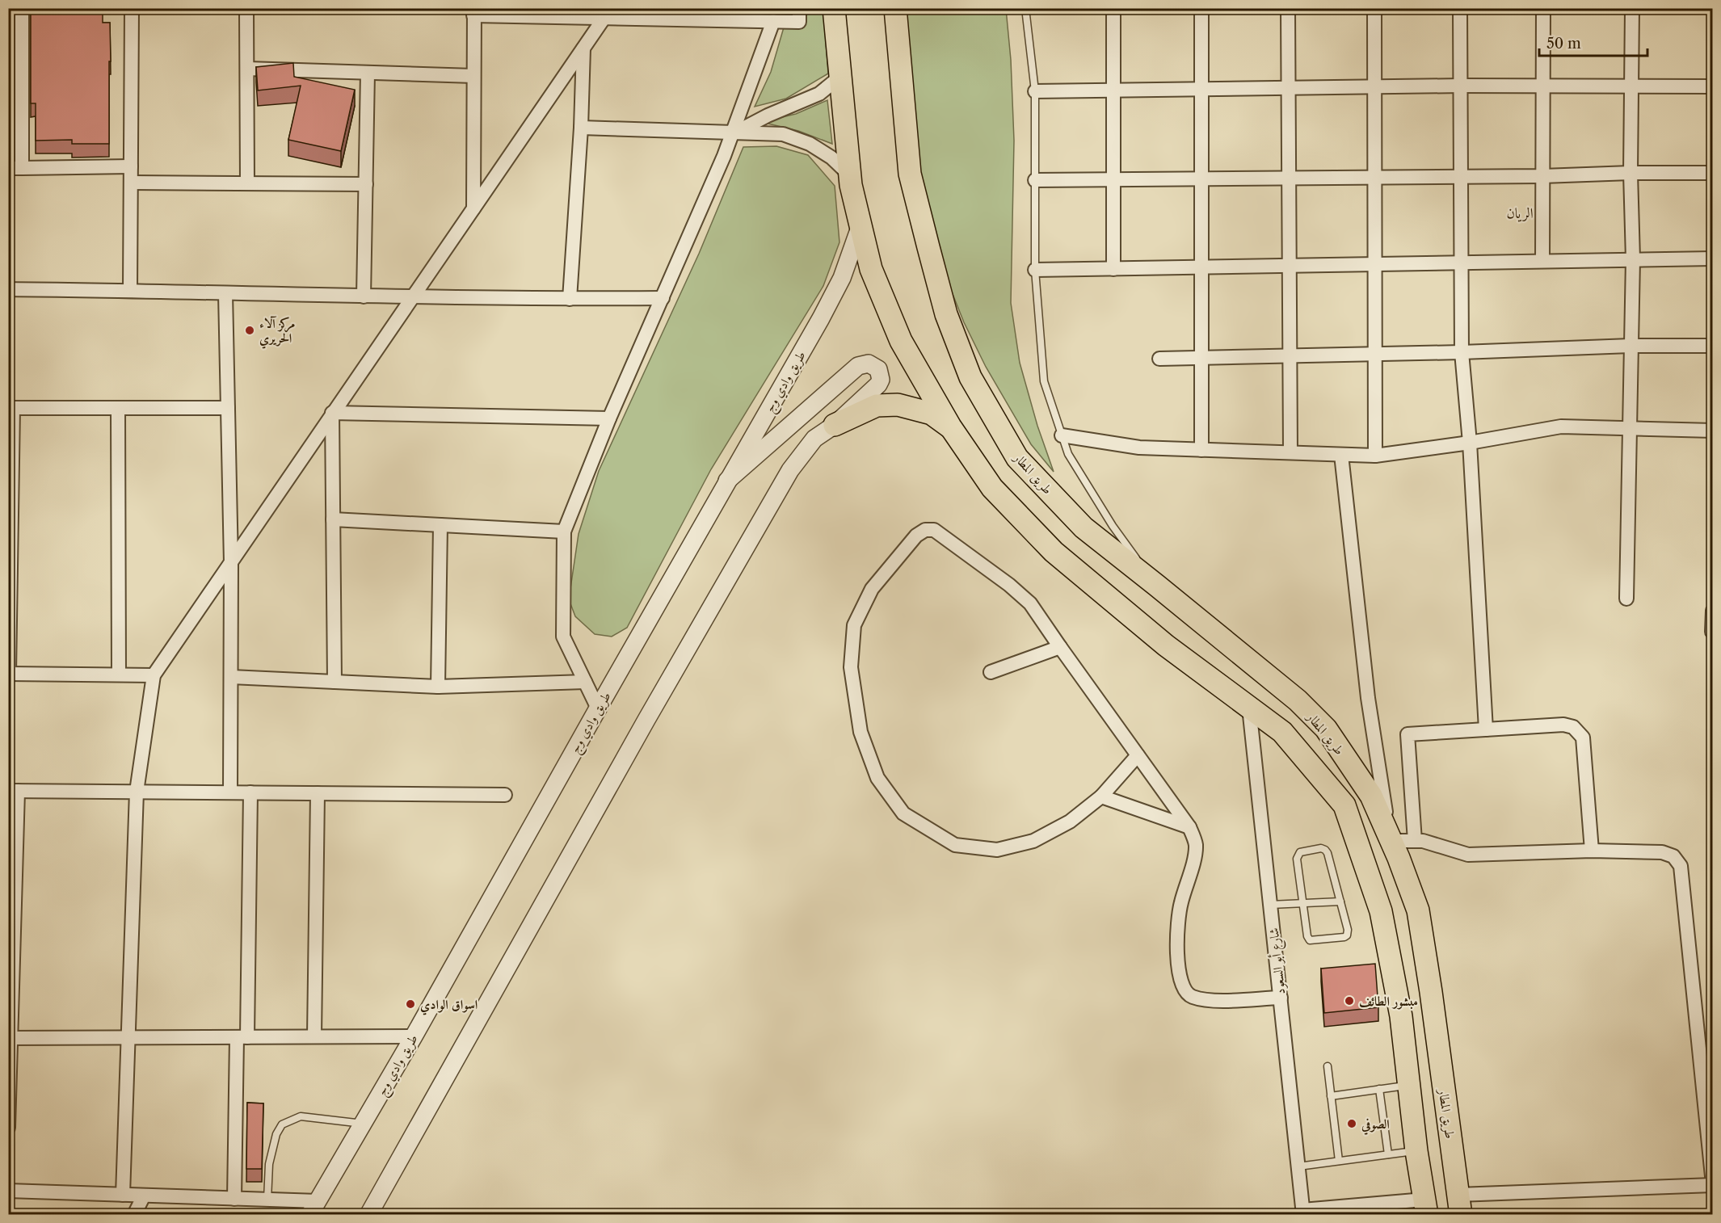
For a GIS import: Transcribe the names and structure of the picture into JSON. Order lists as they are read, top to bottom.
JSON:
{
  "streets": {
    "main road": ["طريق المطار"],
    "street": ["طريق وادي وج", "شارع أبو السعود"]
  },
  "districts": ["الريان"],
  "places": [
    "مركز آلاء الحريري",
    "مبشور الطائف",
    "اسواق الوادي",
    "الصوفي"
  ],
  "scale_bar": "50 m"
}
